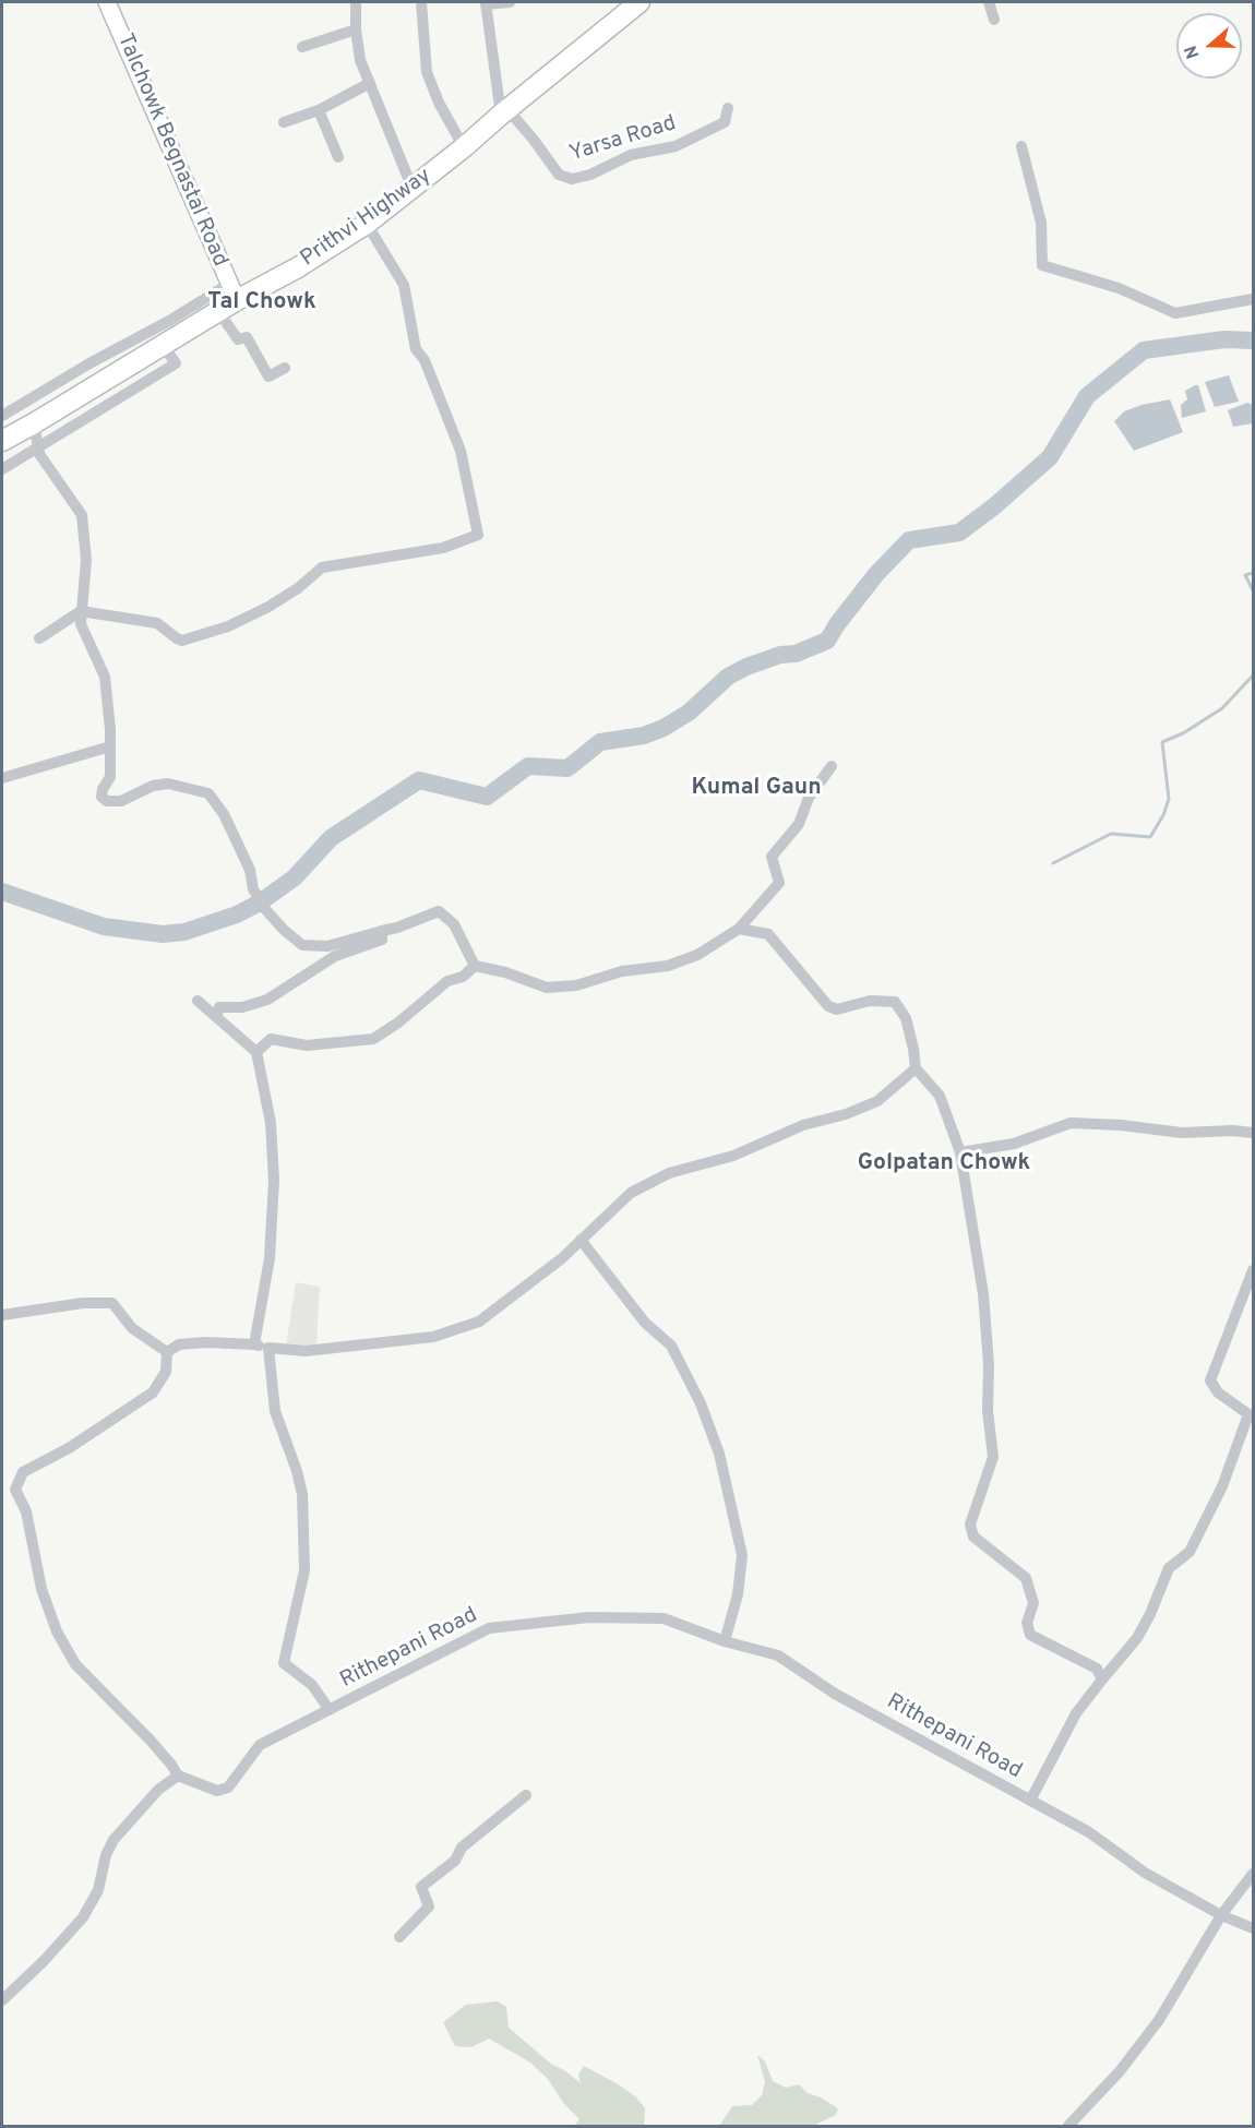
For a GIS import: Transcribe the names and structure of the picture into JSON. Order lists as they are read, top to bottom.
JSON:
{
  "streets": {
    "highway": ["Prithvi Highway"],
    "main road": ["Talchowk Begnastal Road"],
    "street": ["Yarsa Road", "Rithepani Road"]
  },
  "crossings": [
    ["Yarsa Road", "Prithvi Highway"],
    ["Talchowk Begnastal Road", "Prithvi Highway"]
  ],
  "districts": ["Tal Chowk", "Kumal Gaun", "Golpatan Chowk"],
  "north": "left"
}
